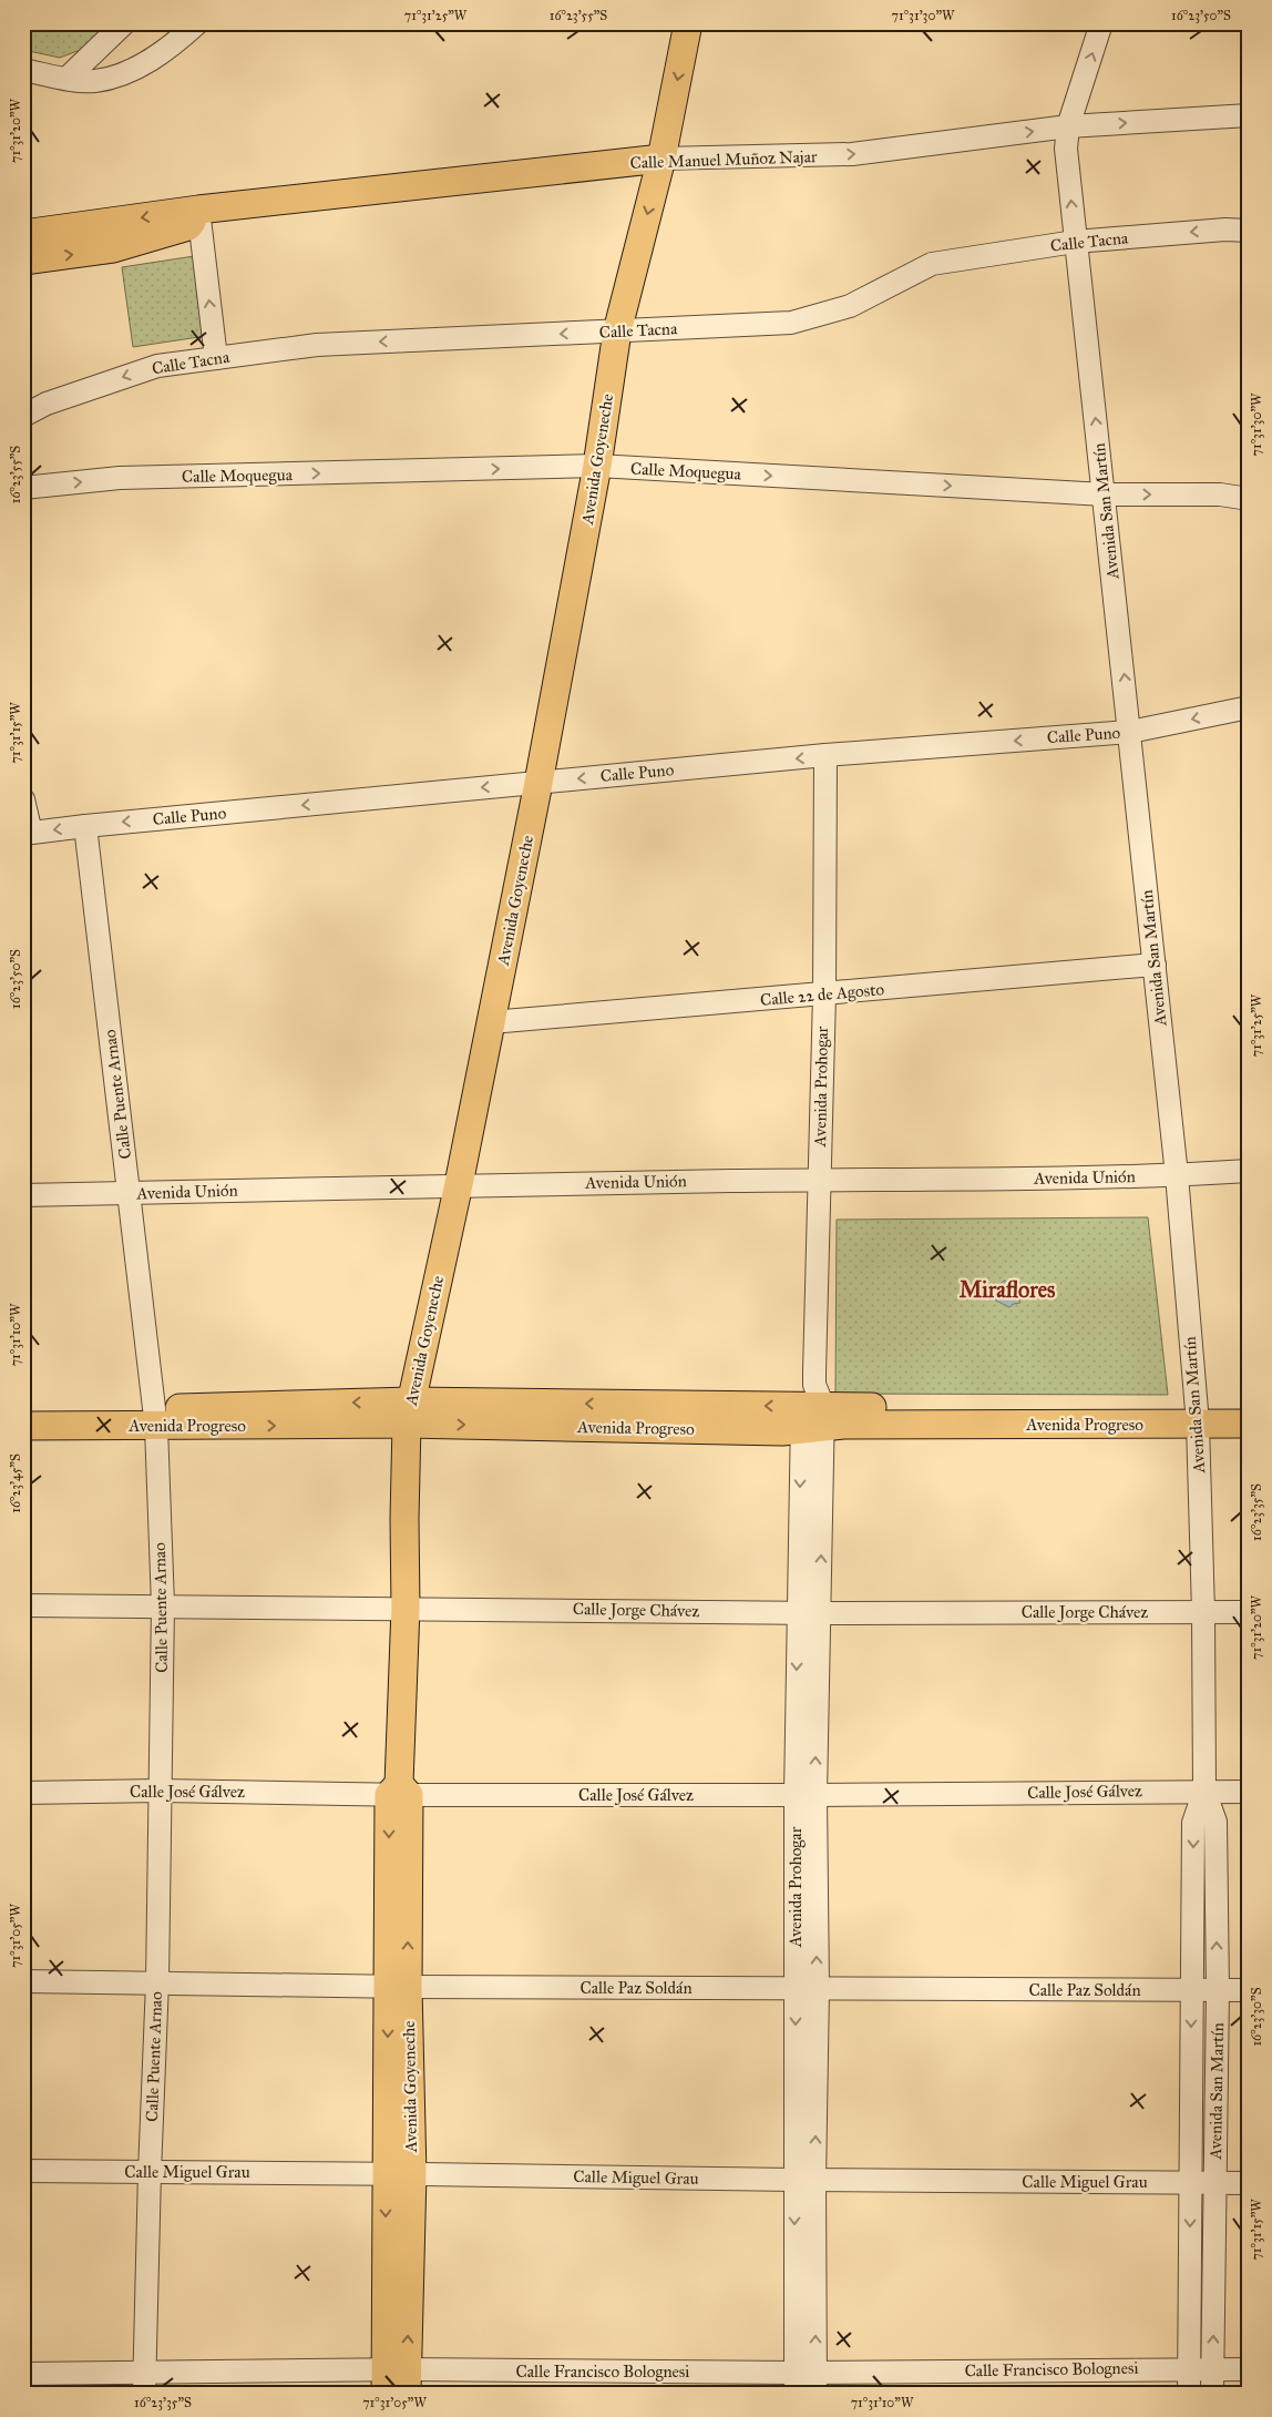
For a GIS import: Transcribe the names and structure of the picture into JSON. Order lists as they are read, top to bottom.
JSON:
{
  "streets": {
    "main road": ["Calle Manuel Muñoz Najar", "Avenida Goyeneche", "Avenida Progreso"],
    "street": [
      "Calle Tacna",
      "Calle Moquegua",
      "Avenida San Martín",
      "Calle Puno",
      "Calle 22 de Agosto",
      "Avenida Prohogar",
      "Calle Puente Arnao",
      "Avenida Unión",
      "Calle Jorge Chávez",
      "Calle José Gálvez",
      "Calle Paz Soldán",
      "Calle Miguel Grau",
      "Calle Francisco Bolognesi"
    ]
  },
  "crossings": [
    ["Calle Manuel Muñoz Najar", "Avenida Goyeneche"],
    ["Calle Manuel Muñoz Najar", "Avenida San Martín"],
    ["Calle Tacna", "Avenida Goyeneche"],
    ["Calle Tacna", "Avenida San Martín"],
    ["Avenida Goyeneche", "Calle Moquegua"],
    ["Avenida Goyeneche", "Calle Puno"],
    ["Avenida Goyeneche", "Calle 22 de Agosto"],
    ["Avenida Goyeneche", "Avenida Unión"],
    ["Avenida Goyeneche", "Avenida Progreso"],
    ["Avenida Goyeneche", "Calle Jorge Chávez"],
    ["Avenida Goyeneche", "Calle José Gálvez"],
    ["Avenida Goyeneche", "Calle Paz Soldán"],
    ["Avenida Goyeneche", "Calle Miguel Grau"],
    ["Avenida Goyeneche", "Calle Francisco Bolognesi"],
    ["Calle Moquegua", "Avenida San Martín"],
    ["Avenida San Martín", "Calle Puno"],
    ["Avenida San Martín", "Calle 22 de Agosto"],
    ["Avenida San Martín", "Avenida Unión"],
    ["Avenida San Martín", "Avenida Progreso"],
    ["Avenida San Martín", "Calle Jorge Chávez"],
    ["Avenida San Martín", "Calle José Gálvez"],
    ["Avenida San Martín", "Calle Paz Soldán"],
    ["Avenida San Martín", "Calle Miguel Grau"],
    ["Avenida San Martín", "Calle Francisco Bolognesi"],
    ["Calle Puno", "Avenida Prohogar"],
    ["Calle Puno", "Calle Puente Arnao"],
    ["Calle 22 de Agosto", "Avenida Prohogar"],
    ["Avenida Prohogar", "Avenida Unión"],
    ["Avenida Prohogar", "Avenida Progreso"],
    ["Avenida Prohogar", "Calle Jorge Chávez"],
    ["Avenida Prohogar", "Calle José Gálvez"],
    ["Avenida Prohogar", "Calle Paz Soldán"],
    ["Avenida Prohogar", "Calle Miguel Grau"],
    ["Avenida Prohogar", "Calle Francisco Bolognesi"],
    ["Calle Puente Arnao", "Avenida Unión"],
    ["Calle Puente Arnao", "Avenida Progreso"],
    ["Calle Puente Arnao", "Calle Jorge Chávez"],
    ["Calle Puente Arnao", "Calle José Gálvez"],
    ["Calle Puente Arnao", "Calle Paz Soldán"],
    ["Calle Puente Arnao", "Calle Miguel Grau"],
    ["Calle Puente Arnao", "Calle Francisco Bolognesi"]
  ],
  "one_way": ["Calle Tacna", "Calle Moquegua", "Calle Puno"],
  "districts": ["Miraflores"],
  "coordinates": [
    "71°31'25\"W",
    "16°23'55\"S",
    "71°31'30\"W",
    "16°23'50\"S",
    "71°31'20\"W",
    "71°31'15\"W",
    "71°31'10\"W",
    "16°23'45\"S",
    "16°23'35\"S",
    "71°31'05\"W",
    "16°23'30\"S"
  ]
}
